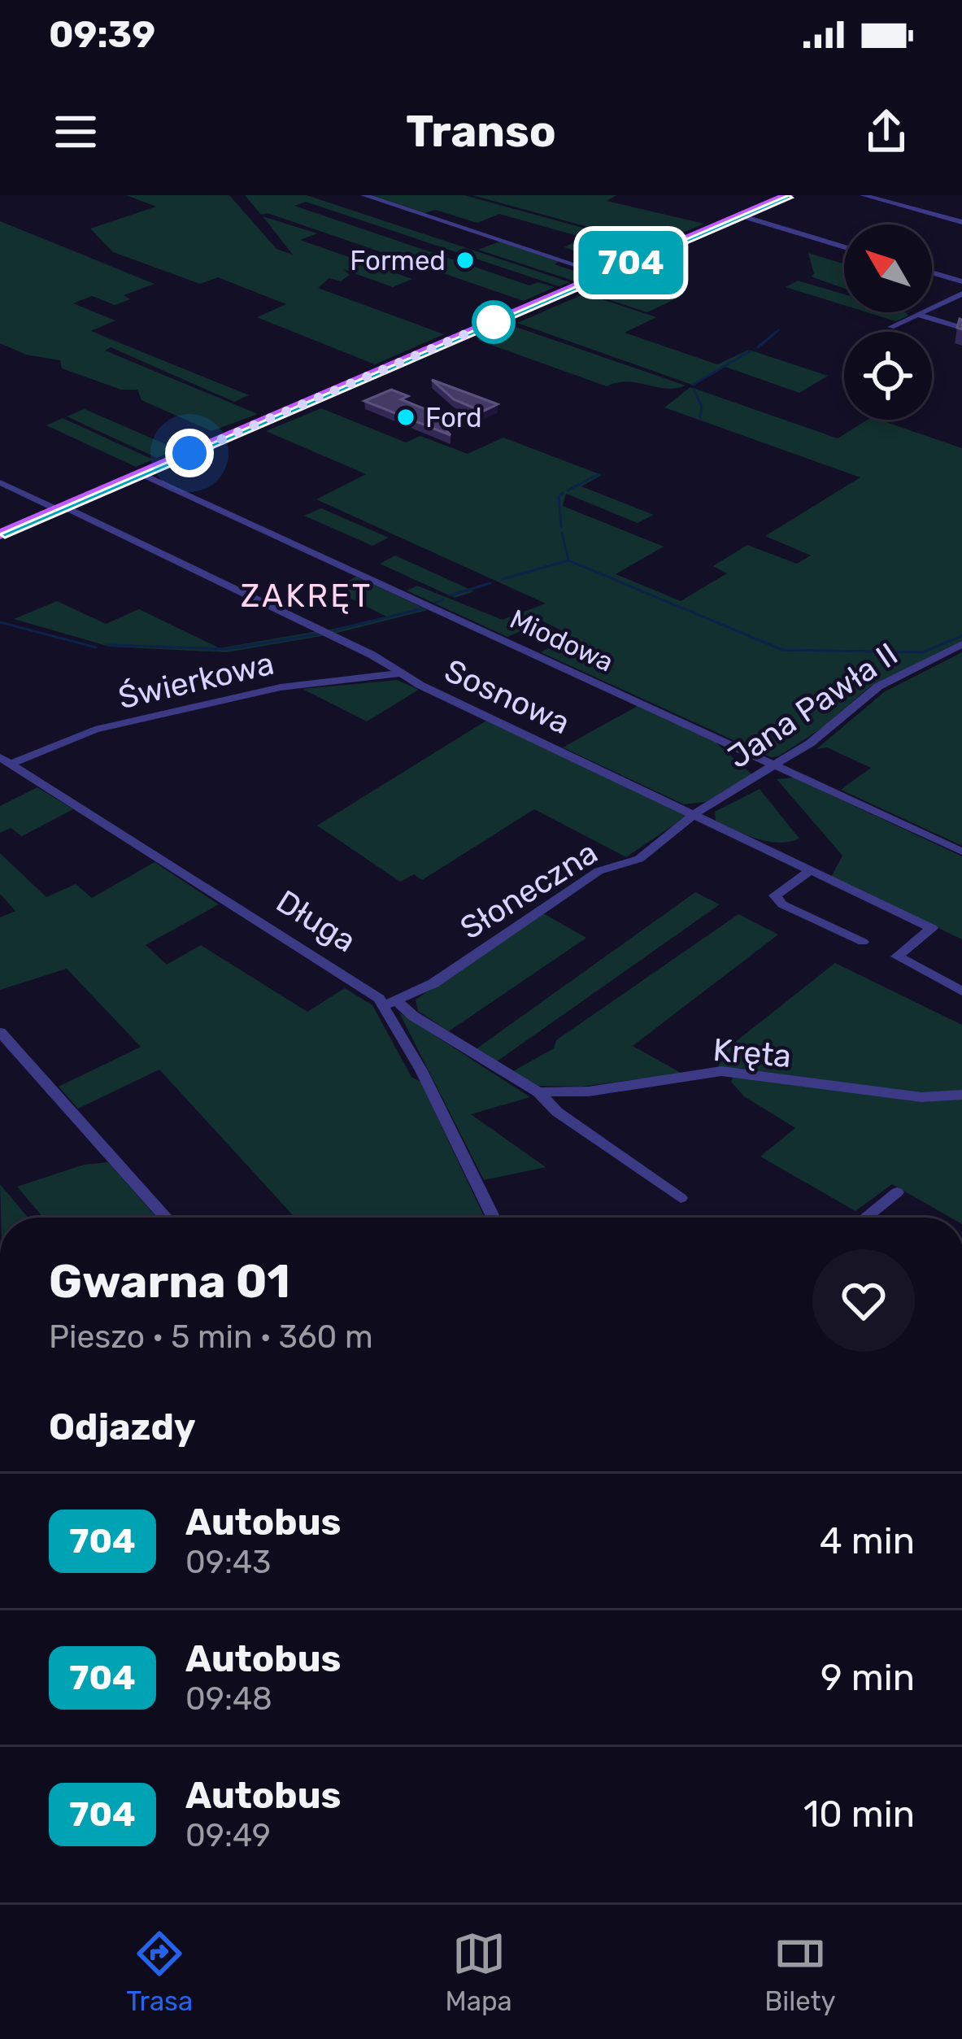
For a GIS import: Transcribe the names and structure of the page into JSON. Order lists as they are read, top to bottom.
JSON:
{
  "streets": {
    "street": [
      "Miodowa",
      "Świerkowa",
      "Sosnowa",
      "Jana Pawła II",
      "Słoneczna",
      "Długa",
      "Kręta"
    ]
  },
  "crossings": [
    ["Miodowa", "Jana Pawła II"],
    ["Świerkowa", "Sosnowa"],
    ["Świerkowa", "Długa"],
    ["Sosnowa", "Jana Pawła II"],
    ["Sosnowa", "Słoneczna"],
    ["Jana Pawła II", "Słoneczna"],
    ["Słoneczna", "Długa"]
  ],
  "districts": ["ZAKRĘT"],
  "places": ["Formed", "Ford"],
  "lines": ["bus line 704"],
  "north": "top left",
  "page": {
    "status": "09:39",
    "header": "Transo",
    "on_map": "704",
    "heading": [
      ["Gwarna 01", "Pieszo · 5 min · 360 m"],
      "Odjazdy"
    ],
    "list": [
      {
        "mark": "704",
        "name": "Autobus",
        "note": "09:43",
        "value": "4 min"
      },
      {
        "mark": "704",
        "name": "Autobus",
        "note": "09:48",
        "value": "9 min"
      },
      {
        "mark": "704",
        "name": "Autobus",
        "note": "09:49",
        "value": "10 min"
      }
    ],
    "tabs": ["Trasa", "Mapa", "Bilety"]
  }
}
